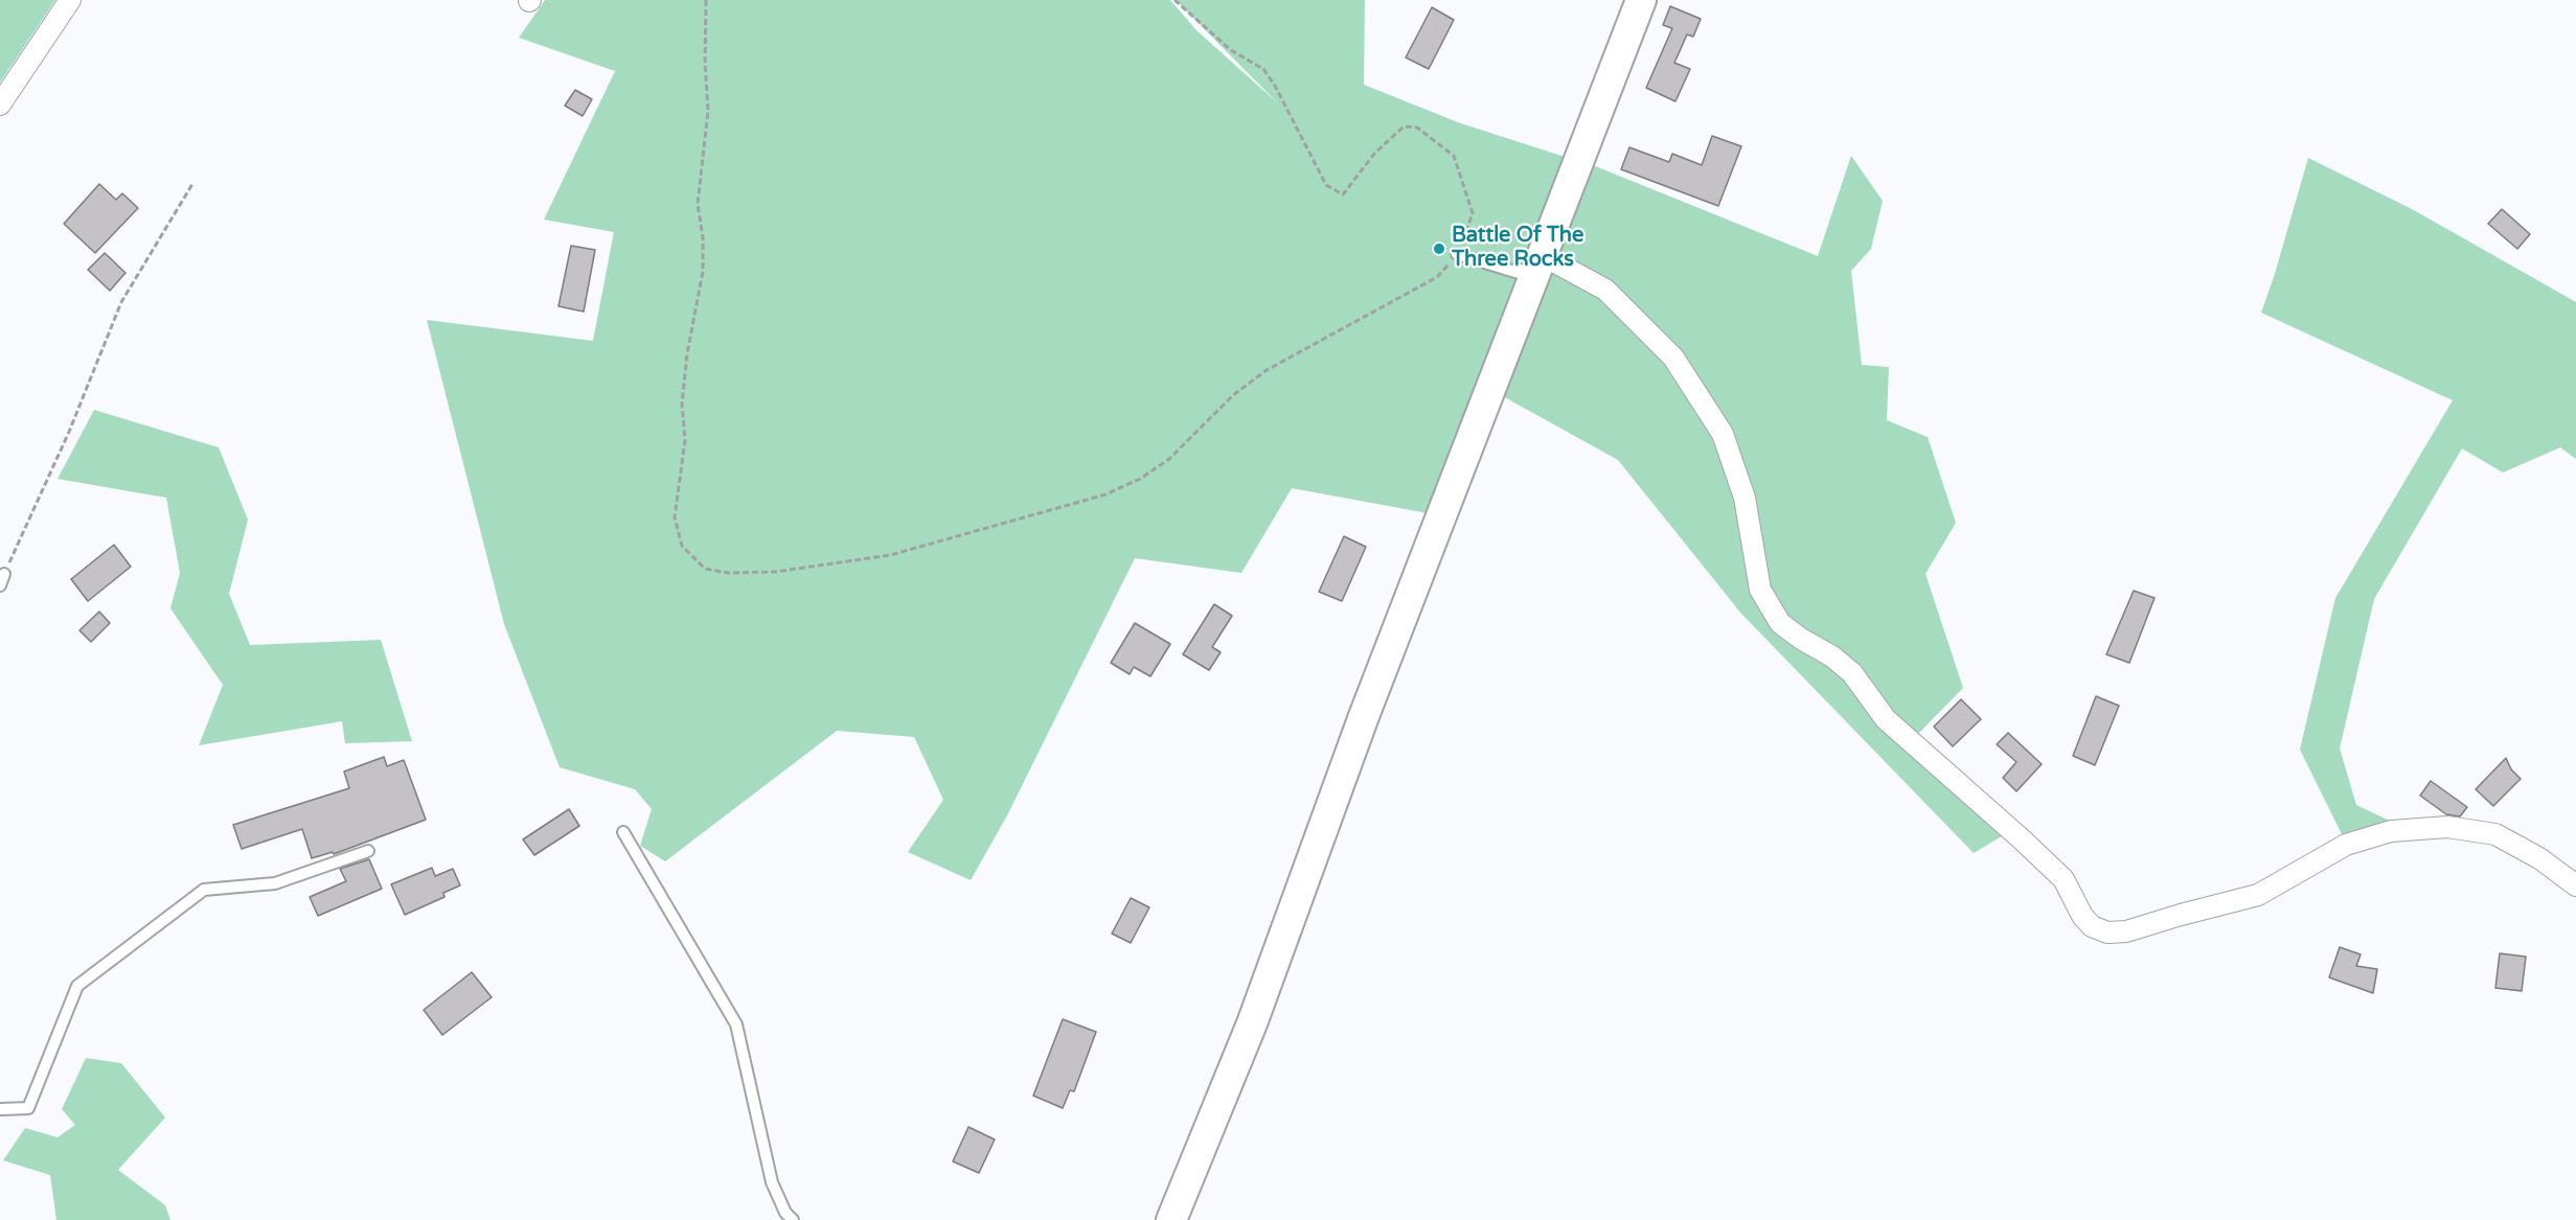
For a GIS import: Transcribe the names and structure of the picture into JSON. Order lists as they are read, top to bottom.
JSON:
{
  "places": ["Battle Of The Three Rocks"]
}
